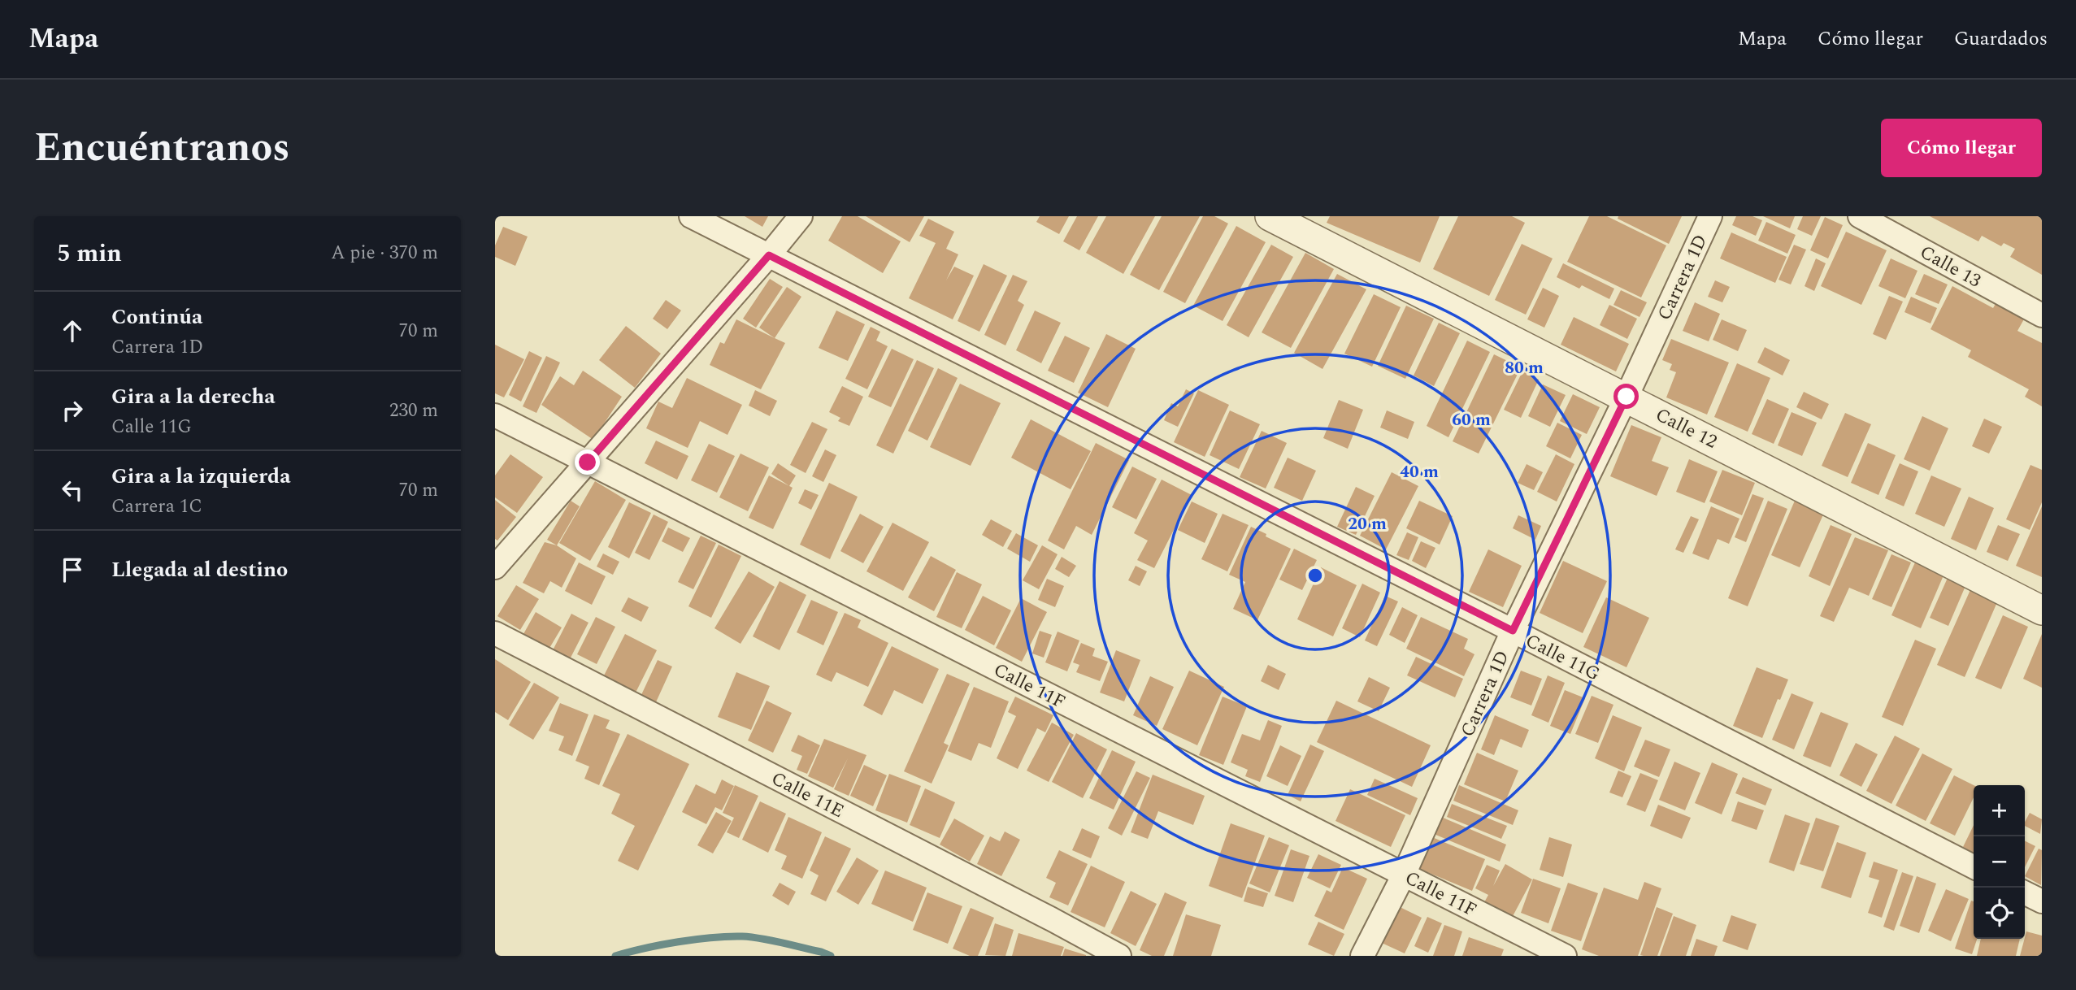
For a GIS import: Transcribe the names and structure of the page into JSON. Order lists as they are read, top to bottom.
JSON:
{
  "streets": {
    "street": [
      "Calle 13",
      "Carrera 1D",
      "Calle 12",
      "Calle 11G",
      "Calle 11F",
      "Calle 11E"
    ]
  },
  "crossings": [
    ["Carrera 1D", "Calle 12"],
    ["Carrera 1D", "Calle 11G"],
    ["Carrera 1D", "Calle 11F"]
  ],
  "page": {
    "header": "Mapa",
    "nav": ["Mapa", "Cómo llegar", "Guardados"],
    "title": "Encuéntranos",
    "buttons": "Cómo llegar",
    "heading": ["5 min", "A pie · 370 m"],
    "list": [
      ["Continúa", "Carrera 1D", "70 m"],
      ["Gira a la derecha", "Calle 11G", "230 m"],
      ["Gira a la izquierda", "Carrera 1C", "70 m"],
      "Llegada al destino"
    ],
    "map_buttons": ["+", "−"]
  },
  "rings": [
    "80 m",
    "60 m",
    "40 m",
    "20 m"
  ]
}
